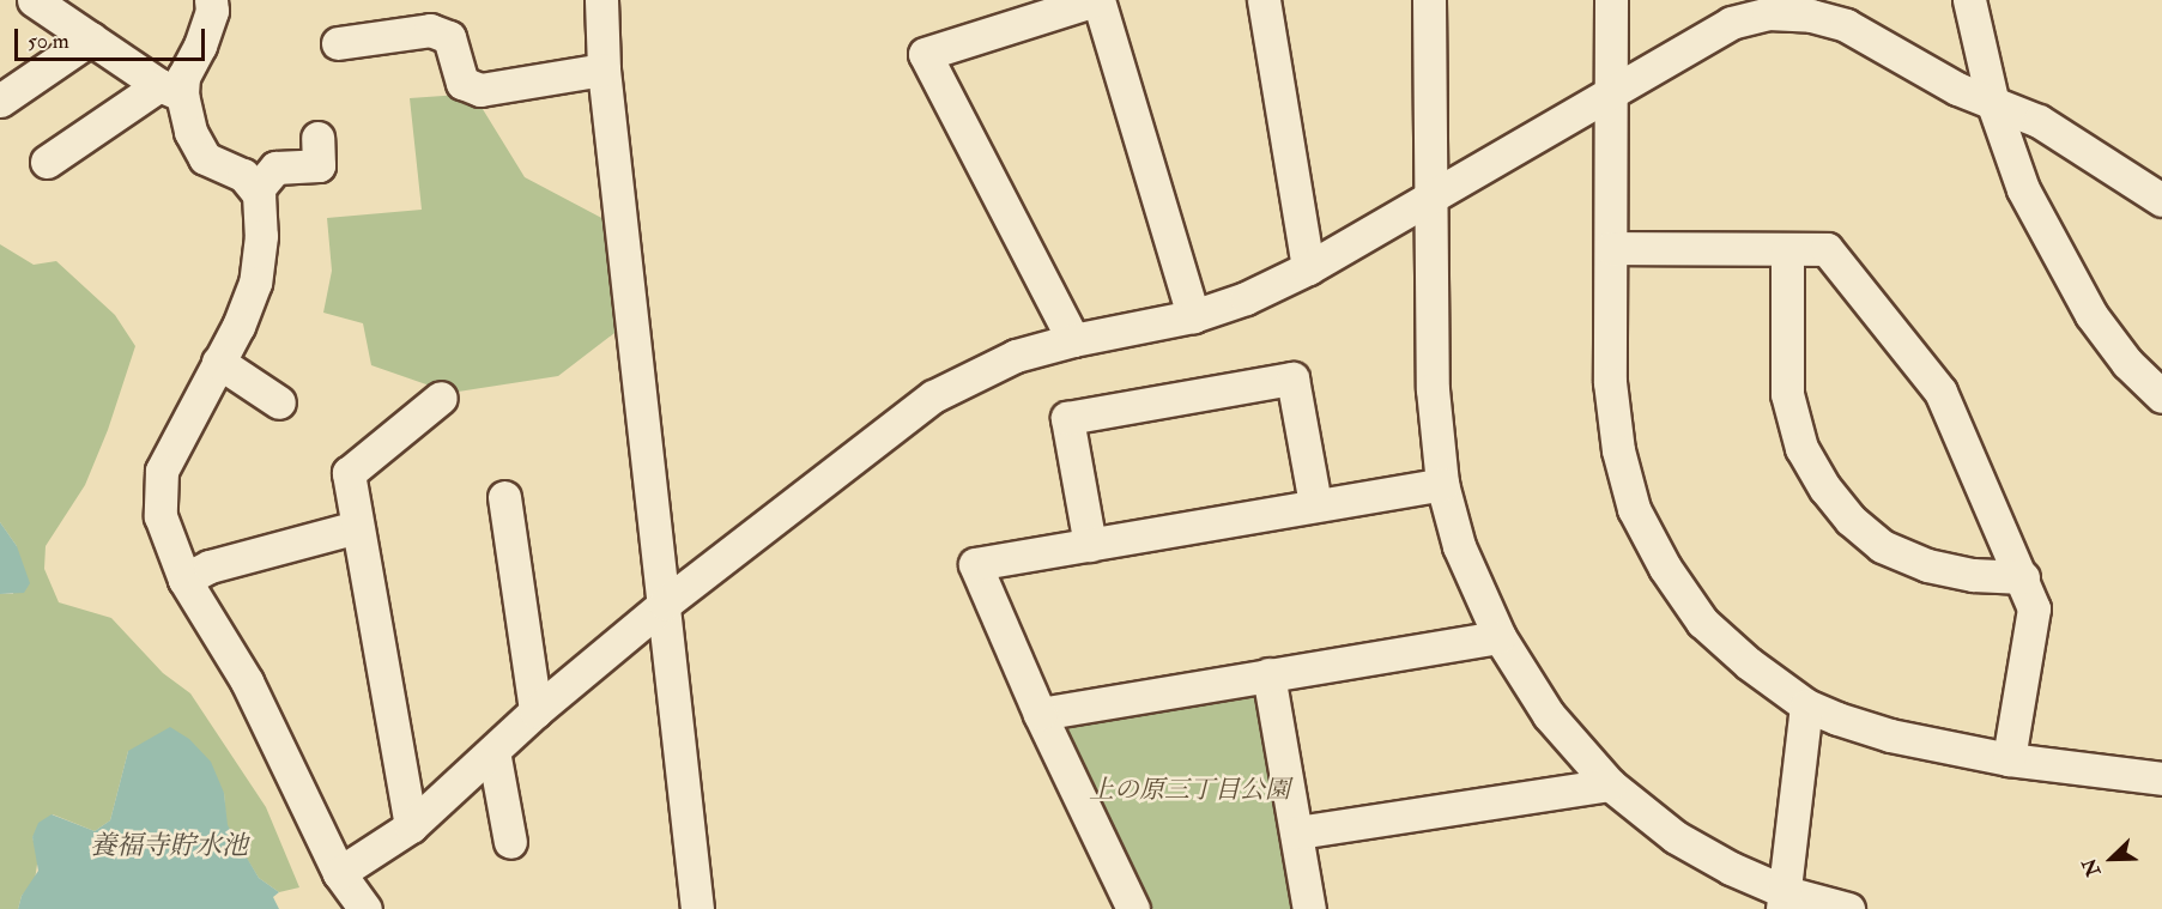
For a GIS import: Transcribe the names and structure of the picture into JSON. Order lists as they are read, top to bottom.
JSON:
{
  "water": ["養福寺貯水池"],
  "parks": ["上の原三丁目公園"],
  "scale_bar": "50 m",
  "north": "bottom left"
}
